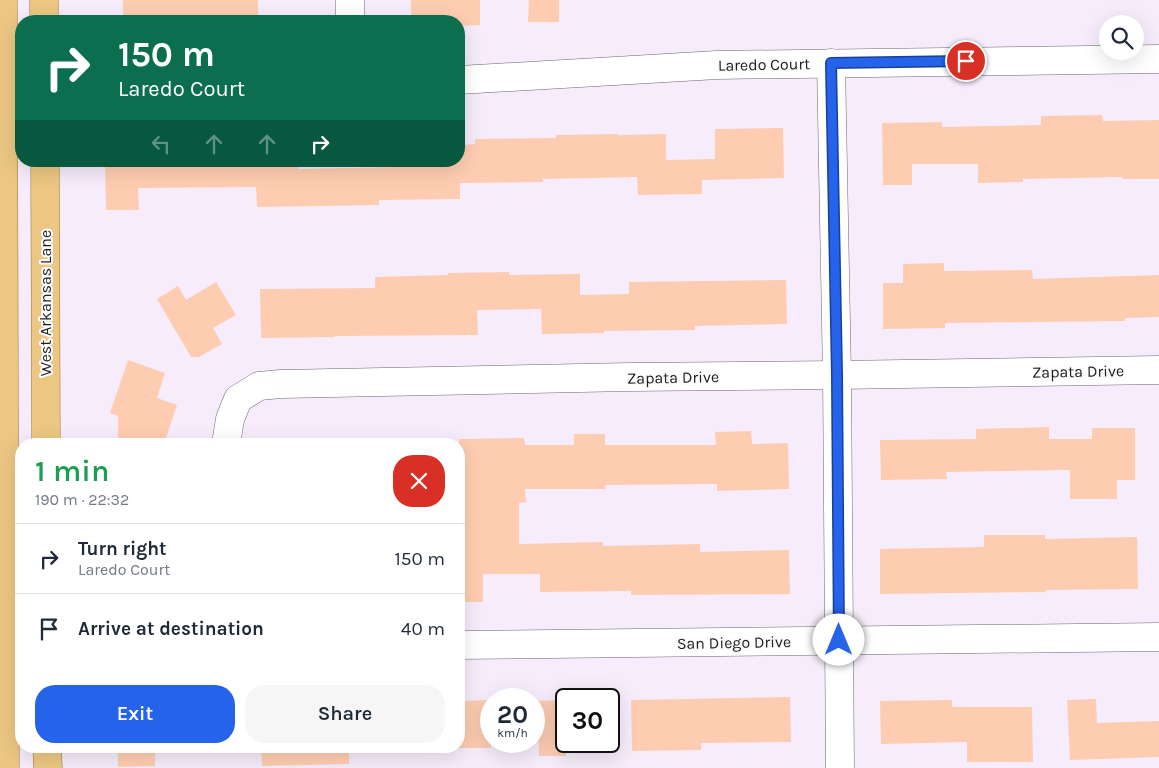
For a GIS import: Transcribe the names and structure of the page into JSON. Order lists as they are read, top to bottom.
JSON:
{
  "streets": {
    "main road": ["West Arkansas Lane"],
    "street": ["Laredo Court", "Zapata Drive", "San Diego Drive"]
  },
  "page": {
    "turn": ["150 m", "Laredo Court"],
    "heading": ["1 min", "190 m · 22:32"],
    "list": [
      {
        "name": "Turn right",
        "note": "Laredo Court",
        "value": "150 m"
      },
      {
        "name": "Arrive at destination",
        "value": "40 m"
      }
    ],
    "buttons": ["Exit", "Share"],
    "speed": "20 km/h",
    "limit": "30"
  }
}
